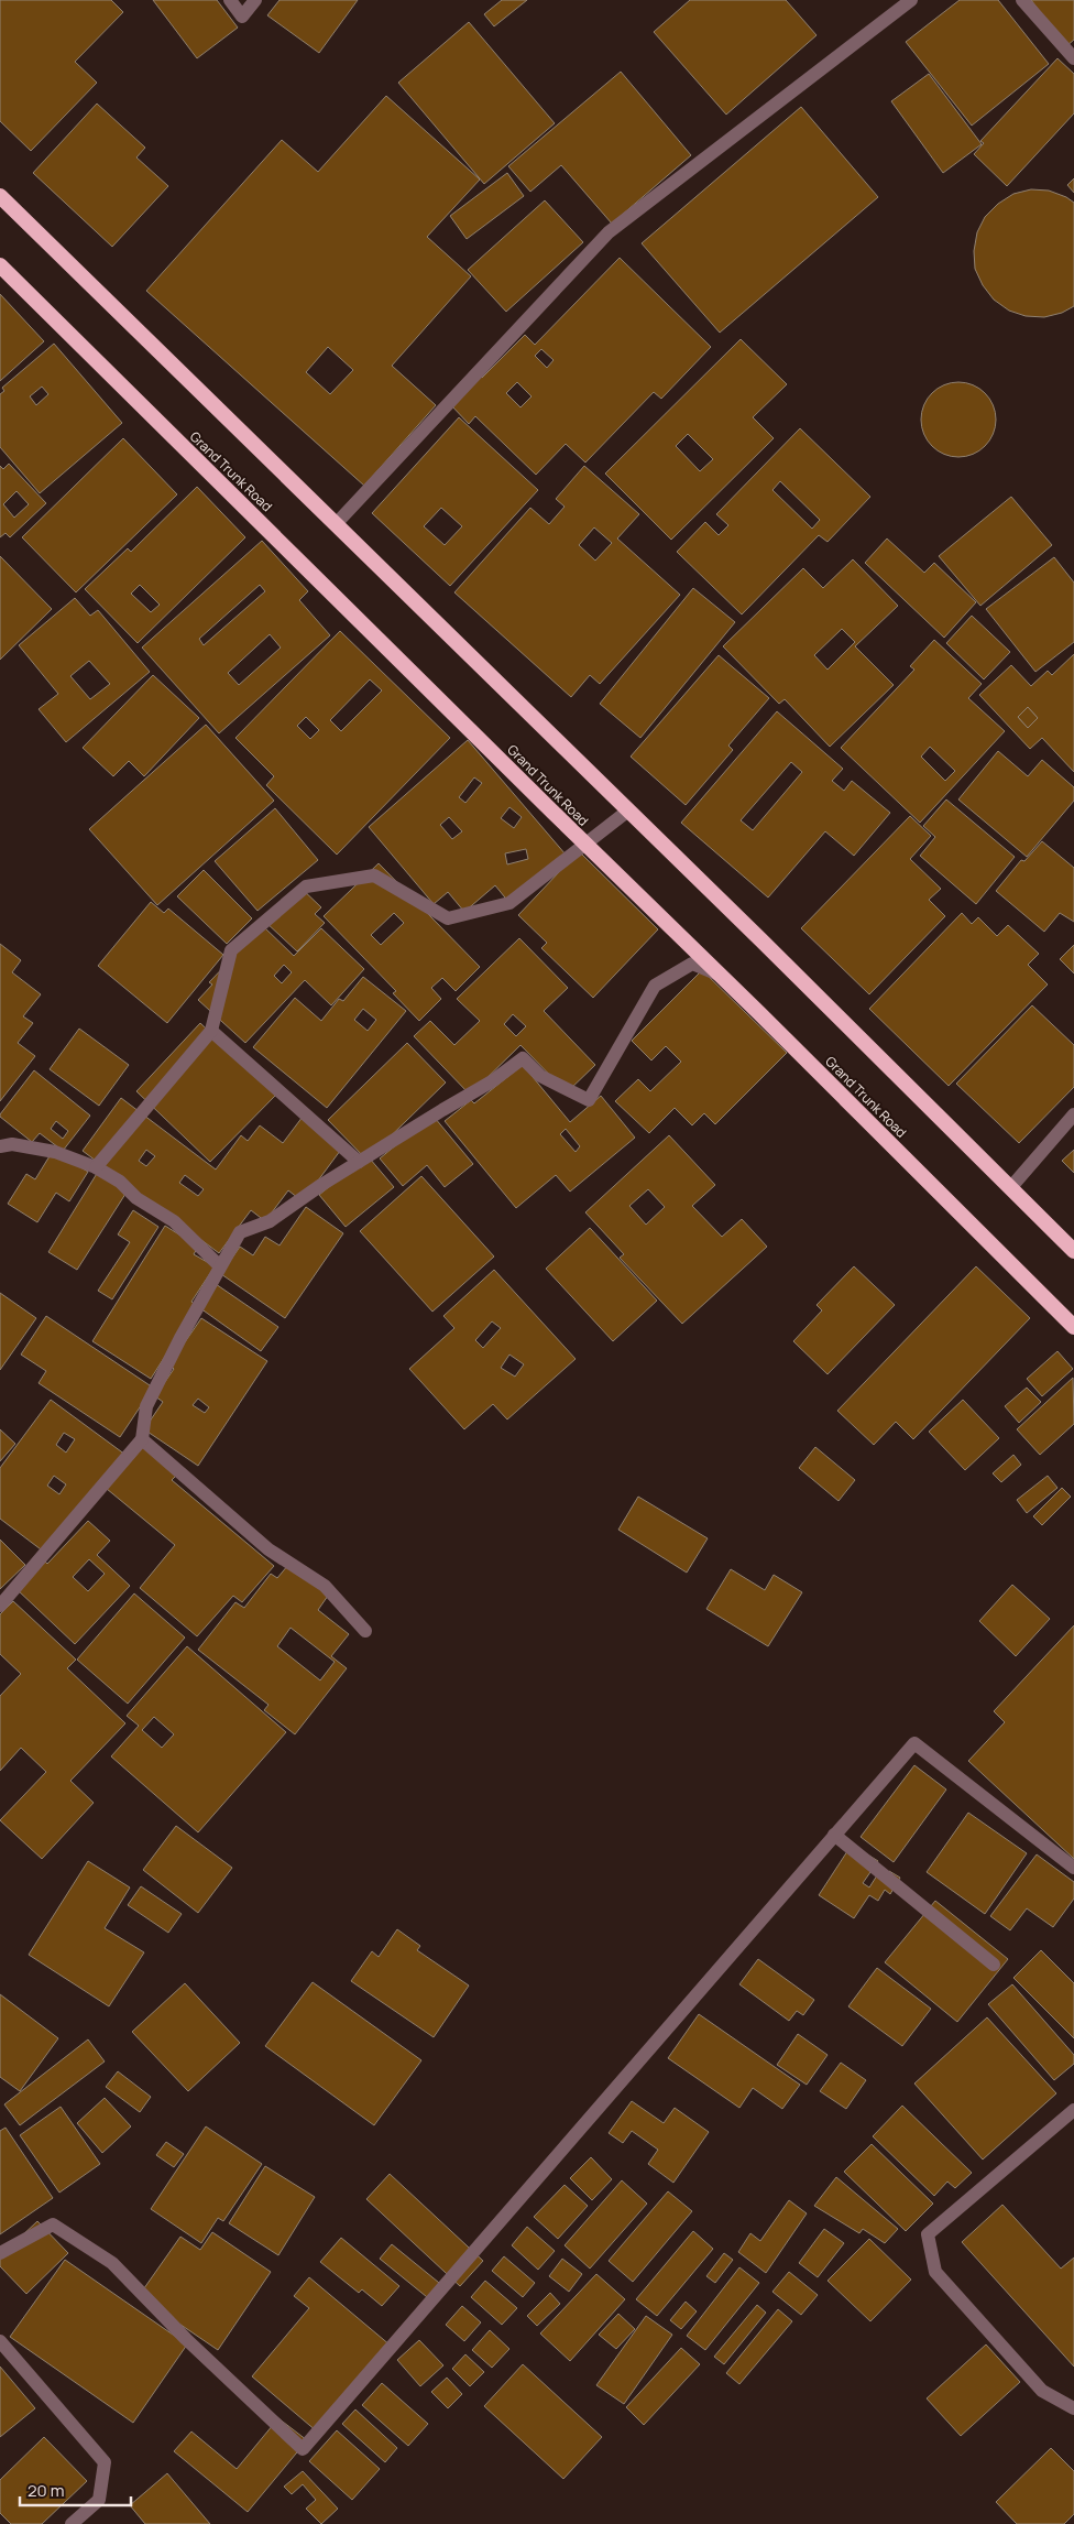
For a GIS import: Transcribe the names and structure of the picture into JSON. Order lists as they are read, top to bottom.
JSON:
{
  "streets": {
    "highway": ["Grand Trunk Road"]
  },
  "scale_bar": "20 m"
}
